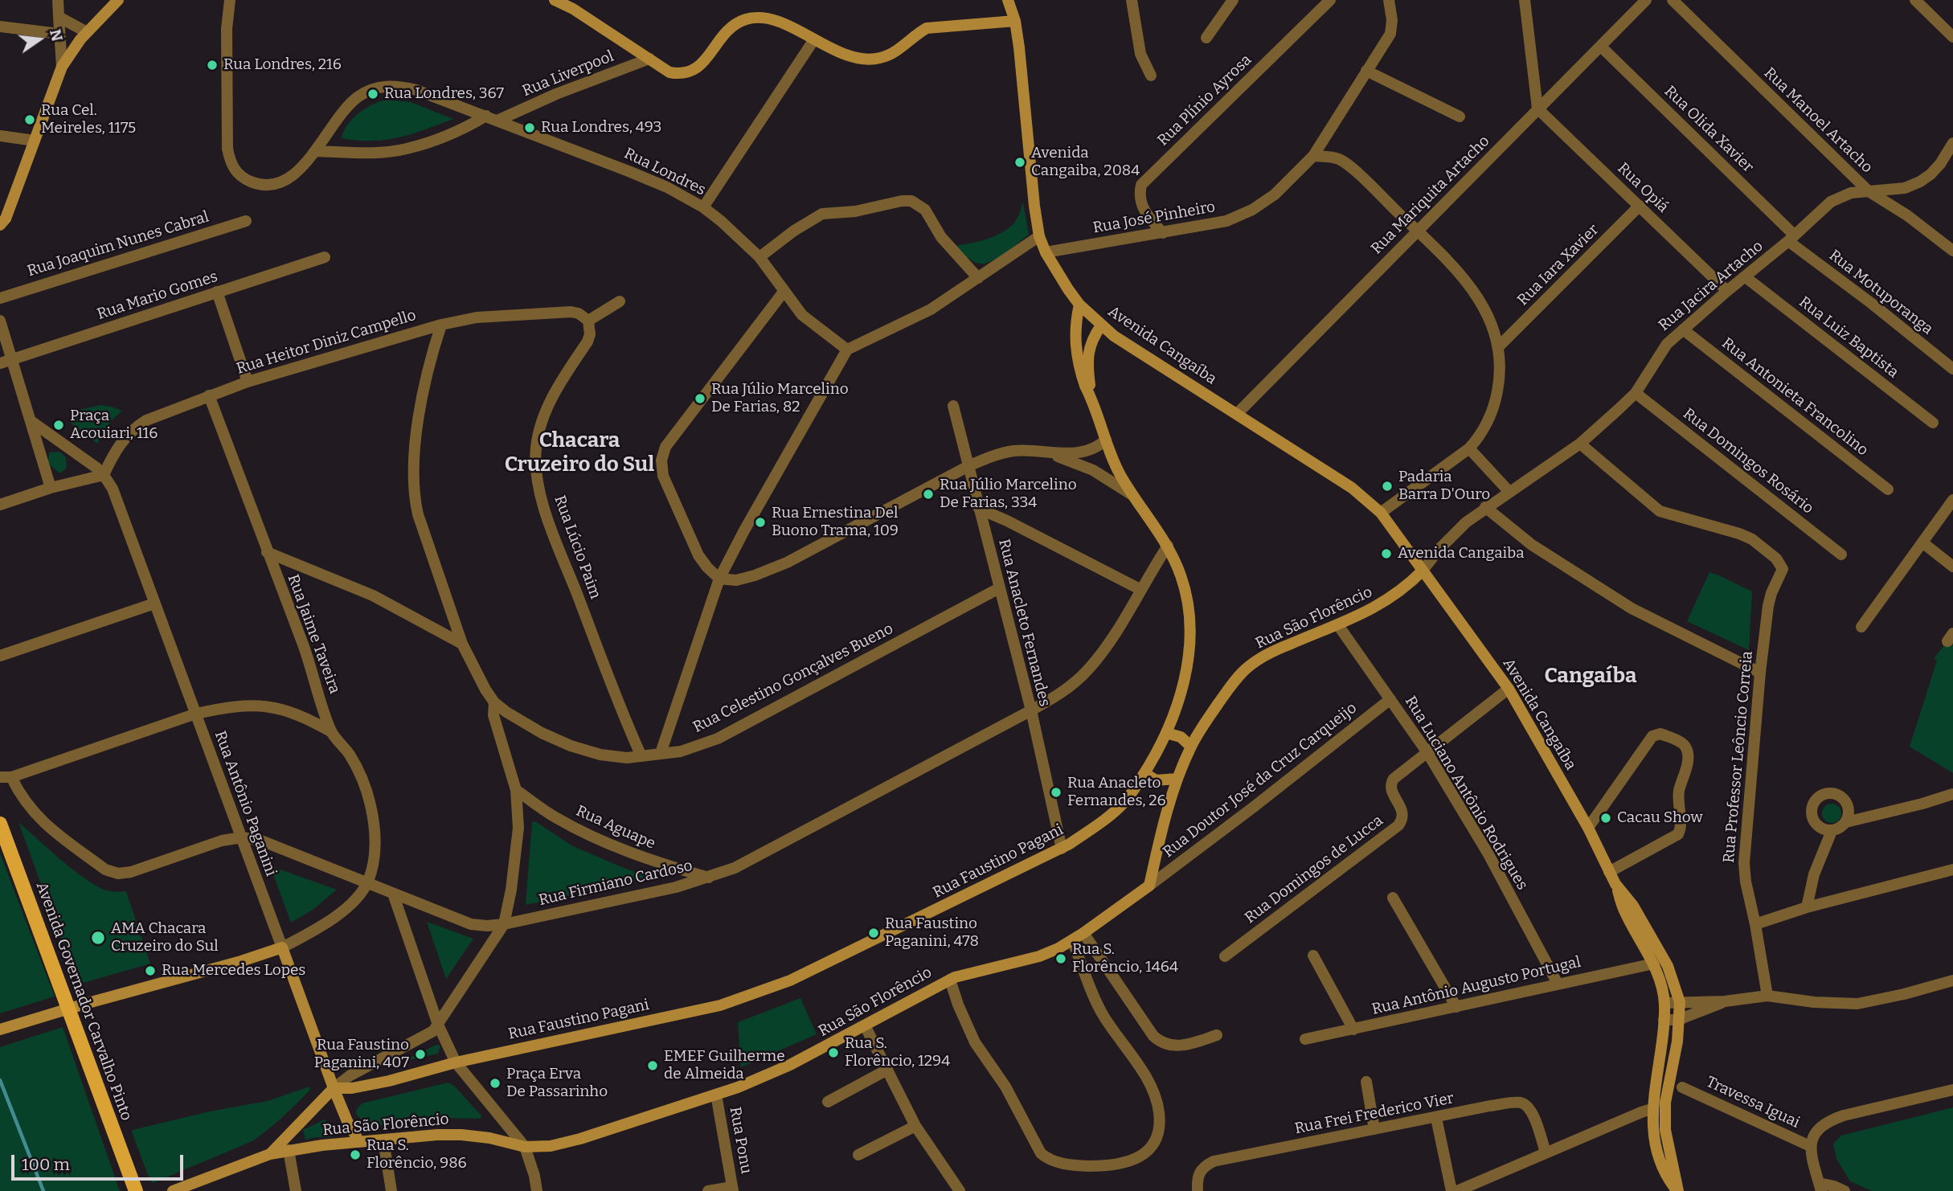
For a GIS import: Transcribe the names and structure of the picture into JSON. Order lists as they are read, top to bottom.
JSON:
{
  "streets": {
    "main road": ["Avenida Governador Carvalho Pinto"],
    "street": [
      "Rua Liverpool",
      "Rua Plínio Ayrosa",
      "Rua Manoel Artacho",
      "Rua Olida Xavier",
      "Rua Londres",
      "Rua Opiá",
      "Rua Mariquita Artacho",
      "Rua José Pinheiro",
      "Rua Joaquim Nunes Cabral",
      "Rua Iara Xavier",
      "Rua Jacira Artacho",
      "Rua Motuporanga",
      "Rua Mario Gomes",
      "Rua Luiz Baptista",
      "Rua Heitor Diniz Campello",
      "Avenida Cangaíba",
      "Rua Antonieta Francolino",
      "Rua Domingos Rosário",
      "Rua Lúcio Paim",
      "Rua São Florêncio",
      "Rua Anacleto Fernandes",
      "Rua Jaime Taveira",
      "Rua Celestino Gonçalves Bueno",
      "Rua Professor Leôncio Correia",
      "Rua Doutor José da Cruz Carqueijo",
      "Rua Luciano Antônio Rodrigues",
      "Rua Antônio Paganini",
      "Rua Aguape",
      "Rua Faustino Pagani",
      "Rua Domingos de Lucca",
      "Rua Firmiano Cardoso",
      "Rua Antônio Augusto Portugal",
      "Travessa Iguai",
      "Rua Frei Frederico Vier",
      "Rua Ponu"
    ]
  },
  "crossings": [
    ["Rua Liverpool", "Rua Londres"],
    ["Rua Plínio Ayrosa", "Rua José Pinheiro"],
    ["Rua Manoel Artacho", "Rua Jacira Artacho"],
    ["Rua Olida Xavier", "Rua Mariquita Artacho"],
    ["Rua Olida Xavier", "Rua Jacira Artacho"],
    ["Rua Olida Xavier", "Rua Motuporanga"],
    ["Rua Opiá", "Rua Mariquita Artacho"],
    ["Rua Opiá", "Rua Iara Xavier"],
    ["Rua Opiá", "Rua Jacira Artacho"],
    ["Rua Mariquita Artacho", "Avenida Cangaíba"],
    ["Rua José Pinheiro", "Avenida Cangaíba"],
    ["Rua Jacira Artacho", "Rua Motuporanga"],
    ["Rua Jacira Artacho", "Rua Luiz Baptista"],
    ["Rua Jacira Artacho", "Avenida Cangaíba"],
    ["Rua Jacira Artacho", "Rua Antonieta Francolino"],
    ["Rua Jacira Artacho", "Rua Domingos Rosário"],
    ["Rua Jacira Artacho", "Rua São Florêncio"],
    ["Rua Jacira Artacho", "Rua Professor Leôncio Correia"],
    ["Rua Heitor Diniz Campello", "Rua Lúcio Paim"],
    ["Rua Heitor Diniz Campello", "Rua Jaime Taveira"],
    ["Rua Heitor Diniz Campello", "Rua Celestino Gonçalves Bueno"],
    ["Rua Heitor Diniz Campello", "Rua Antônio Paganini"],
    ["Avenida Cangaíba", "Rua São Florêncio"],
    ["Avenida Cangaíba", "Rua Faustino Pagani"],
    ["Avenida Cangaíba", "Rua Domingos de Lucca"],
    ["Avenida Cangaíba", "Rua Antônio Augusto Portugal"],
    ["Rua Lúcio Paim", "Rua Celestino Gonçalves Bueno"],
    ["Rua São Florêncio", "Rua Doutor José da Cruz Carqueijo"],
    ["Rua São Florêncio", "Rua Luciano Antônio Rodrigues"],
    ["Rua São Florêncio", "Rua Antônio Paganini"],
    ["Rua São Florêncio", "Rua Ponu"],
    ["Rua Anacleto Fernandes", "Rua Celestino Gonçalves Bueno"],
    ["Rua Anacleto Fernandes", "Rua Faustino Pagani"],
    ["Rua Anacleto Fernandes", "Rua Firmiano Cardoso"],
    ["Rua Jaime Taveira", "Rua Firmiano Cardoso"],
    ["Rua Doutor José da Cruz Carqueijo", "Rua Luciano Antônio Rodrigues"],
    ["Rua Luciano Antônio Rodrigues", "Rua Domingos de Lucca"],
    ["Rua Luciano Antônio Rodrigues", "Rua Antônio Augusto Portugal"],
    ["Rua Antônio Paganini", "Rua Faustino Pagani"],
    ["Rua Antônio Paganini", "Rua Firmiano Cardoso"],
    ["Rua Aguape", "Rua Firmiano Cardoso"],
    ["Rua Faustino Pagani", "Rua Firmiano Cardoso"]
  ],
  "districts": ["Chacara Cruzeiro do Sul", "Cangaíba"],
  "places": [
    "Rua Londres, 216",
    "Rua Londres, 367",
    "Rua Cel. Meireles, 1175",
    "Rua Londres, 493",
    "Avenida Cangaiba, 2084",
    "Rua Júlio Marcelino De Farias, 82",
    "Praça Acouiari, 116",
    "Padaria Barra D'Ouro",
    "Rua Júlio Marcelino De Farias, 334",
    "Rua Ernestina Del Buono Trama, 109",
    "Avenida Cangaiba",
    "Rua Anacleto Fernandes, 26",
    "Cacau Show",
    "Rua Faustino Paganini, 478",
    "AMA Chacara Cruzeiro do Sul",
    "Rua S. Florêncio, 1464",
    "Rua Mercedes Lopes",
    "Rua S. Florêncio, 1294",
    "Rua Faustino Paganini, 407",
    "EMEF Guilherme de Almeida",
    "Praça Erva De Passarinho",
    "Rua S. Florêncio, 986"
  ],
  "scale_bar": "100 m",
  "north": "right"
}
